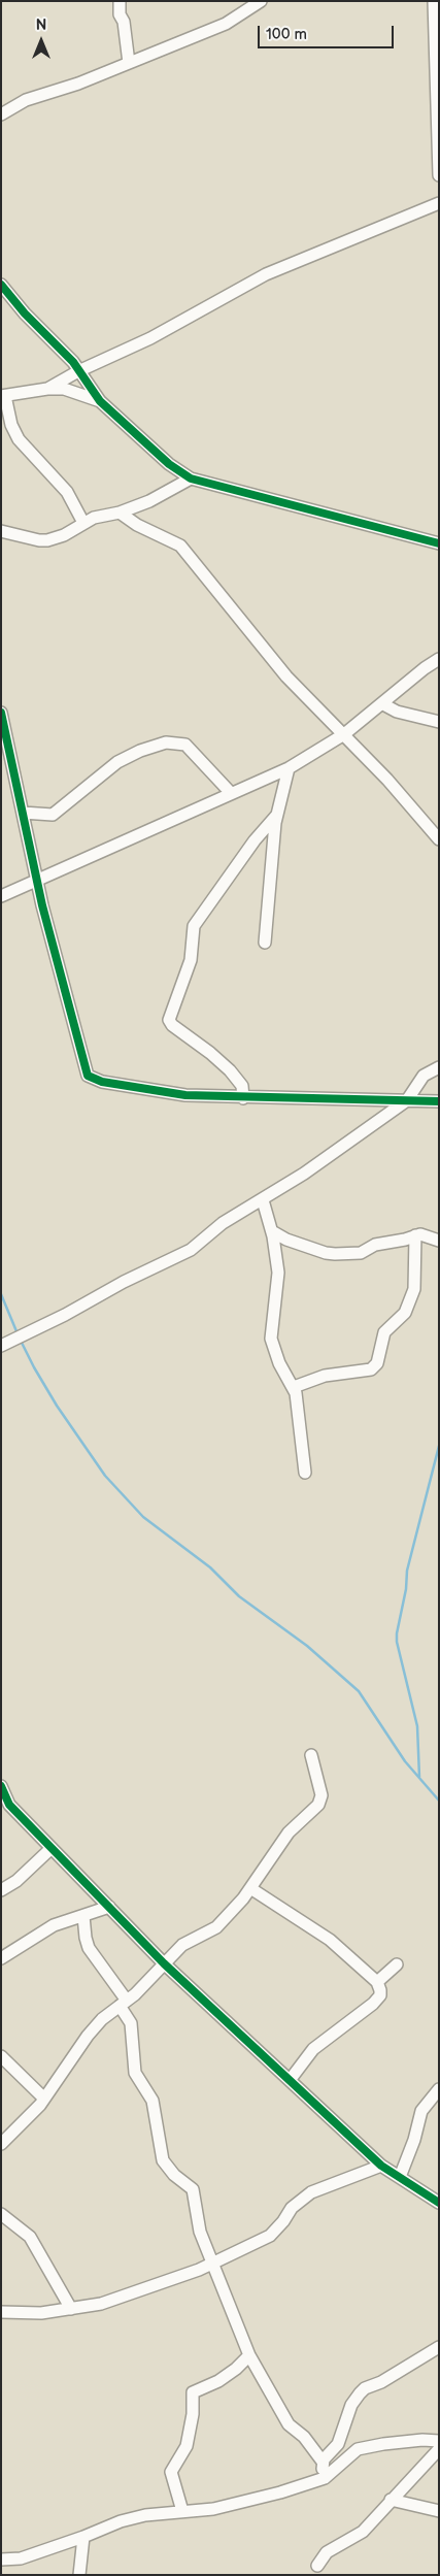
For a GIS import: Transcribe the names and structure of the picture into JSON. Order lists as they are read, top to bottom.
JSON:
{
  "scale_bar": "100 m",
  "north": "top"
}
